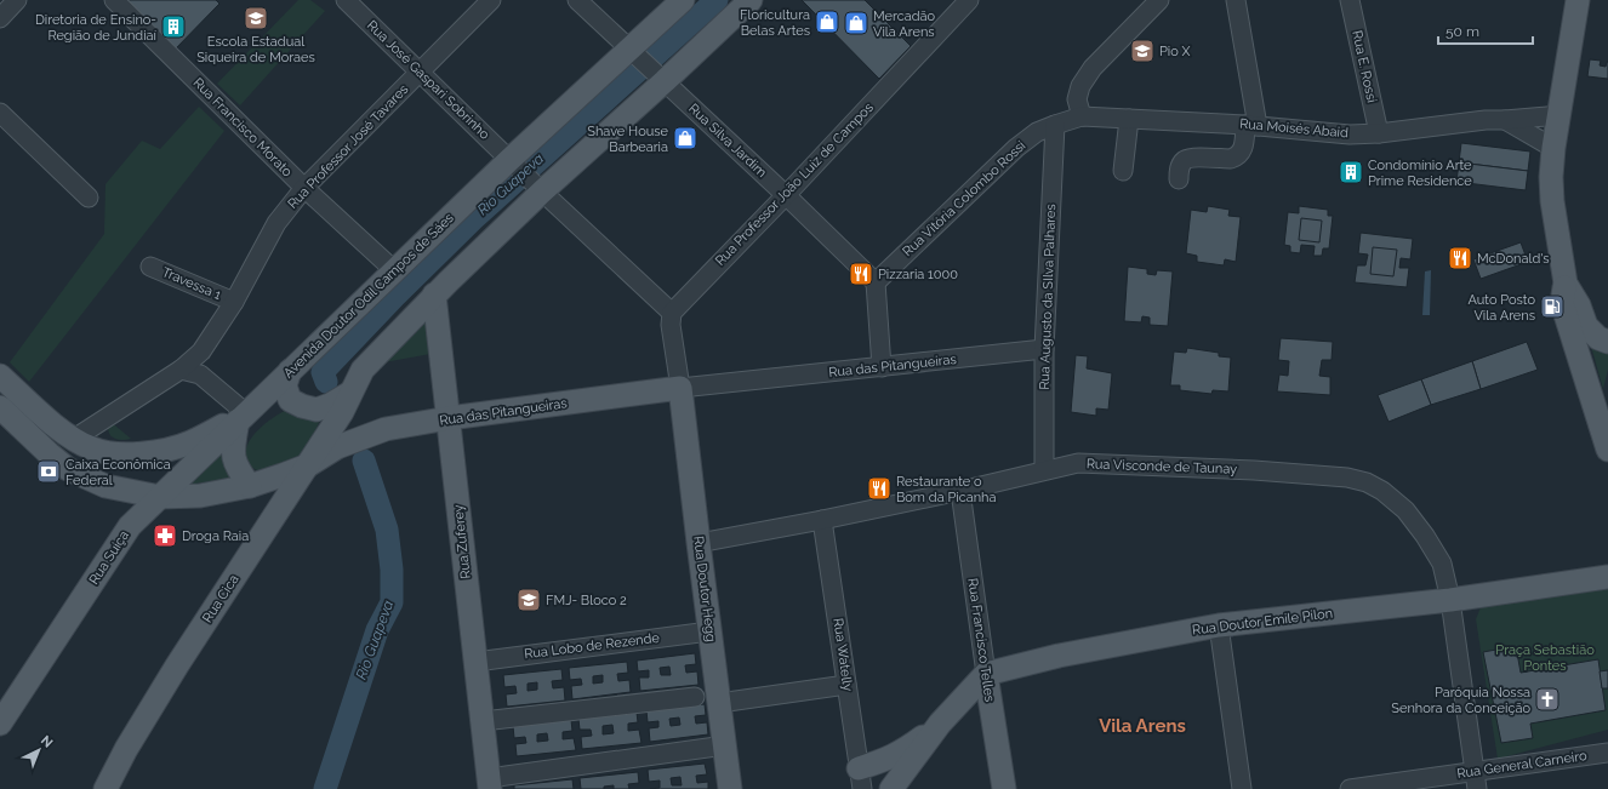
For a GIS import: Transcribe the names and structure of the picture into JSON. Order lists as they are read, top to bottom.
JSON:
{
  "streets": {
    "main road": [
      "Avenida Doutor Odil Campos de Sáes",
      "Rua das Pitangueiras",
      "Rua Zuferey",
      "Rua Suiça",
      "Rua Doutor Hegg",
      "Rua Cica",
      "Rua Doutor Emile Pilon",
      "Rua Francisco Telles"
    ],
    "street": [
      "Rua E. Rossi",
      "Rua José Gaspari Sobrinho",
      "Rua Francisco Morato",
      "Rua Moisés Abaid",
      "Rua Silva Jardim",
      "Rua Professor José Tavares",
      "Rua Professor João Luiz de Campos",
      "Rua Vitória Colombo Rossi",
      "Travessa 1",
      "Rua Augusto da SIlva Palhares",
      "Rua Visconde de Taunay",
      "Rua Lobo de Rezende",
      "Rua Watelly",
      "Rua General Carneiro"
    ]
  },
  "crossings": [
    ["Rua E. Rossi", "Rua Moisés Abaid"],
    ["Rua José Gaspari Sobrinho", "Rua Professor José Tavares"],
    ["Rua José Gaspari Sobrinho", "Avenida Doutor Odil Campos de Sáes"],
    ["Rua Francisco Morato", "Rua Professor José Tavares"],
    ["Rua Francisco Morato", "Avenida Doutor Odil Campos de Sáes"],
    ["Rua Moisés Abaid", "Rua Vitória Colombo Rossi"],
    ["Rua Silva Jardim", "Rua Professor João Luiz de Campos"],
    ["Rua Silva Jardim", "Rua Vitória Colombo Rossi"],
    ["Rua Silva Jardim", "Avenida Doutor Odil Campos de Sáes"],
    ["Rua Professor José Tavares", "Travessa 1"],
    ["Rua Vitória Colombo Rossi", "Rua Augusto da SIlva Palhares"],
    ["Avenida Doutor Odil Campos de Sáes", "Rua Suiça"],
    ["Rua Augusto da SIlva Palhares", "Rua das Pitangueiras"],
    ["Rua Augusto da SIlva Palhares", "Rua Visconde de Taunay"],
    ["Rua das Pitangueiras", "Rua Zuferey"],
    ["Rua das Pitangueiras", "Rua Suiça"],
    ["Rua das Pitangueiras", "Rua Doutor Hegg"],
    ["Rua das Pitangueiras", "Rua Cica"],
    ["Rua Visconde de Taunay", "Rua Doutor Hegg"],
    ["Rua Visconde de Taunay", "Rua Doutor Emile Pilon"],
    ["Rua Visconde de Taunay", "Rua Francisco Telles"],
    ["Rua Visconde de Taunay", "Rua Watelly"],
    ["Rua Visconde de Taunay", "Rua General Carneiro"],
    ["Rua Zuferey", "Rua Lobo de Rezende"],
    ["Rua Doutor Hegg", "Rua Lobo de Rezende"],
    ["Rua Doutor Emile Pilon", "Rua Francisco Telles"]
  ],
  "districts": ["Vila Arens"],
  "water": ["Rio Guapeva"],
  "parks": ["Praça Sebastião Pontes"],
  "places": {
    "school or university": ["Escola Estadual Siqueira de Moraes", "Pio X", "FMJ- Bloco 2"],
    "shop": ["Floricultura Belas Artes", "Mercadão Vila Arens", "Shave House Barbearia"],
    "building": ["Diretoria de Ensino- Região de Jundiaí", "Condomínio Arte Prime Residence"],
    "restaurant": ["McDonald's", "Pizzaria 1000", "Restaurante o Bom da Picanha"],
    "fuel station": ["Auto Posto Vila Arens"],
    "bank": ["Caixa Econômica Federal"],
    "pharmacy": ["Droga Raia"],
    "church": ["Paróquia Nossa Senhora da Conceição"]
  },
  "scale_bar": "50 m",
  "north": "top right"
}
